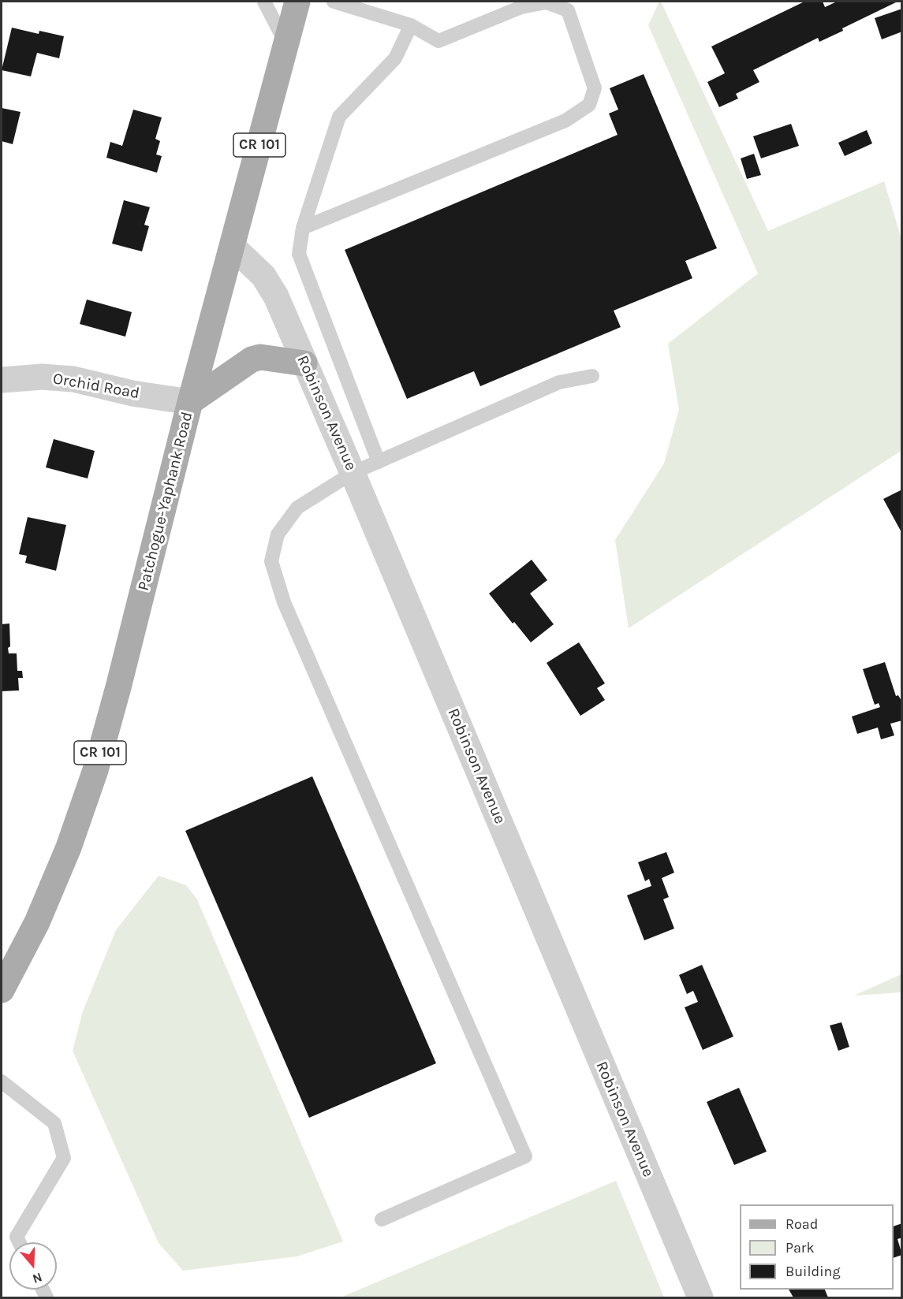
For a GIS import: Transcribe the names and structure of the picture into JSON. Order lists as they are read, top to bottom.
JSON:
{
  "streets": {
    "main road": ["CR 101", "Patchogue-Yaphank Road"],
    "street": ["Orchid Road", "Robinson Avenue"]
  },
  "crossings": [
    ["Orchid Road", "Patchogue-Yaphank Road"],
    ["Robinson Avenue", "Patchogue-Yaphank Road"]
  ],
  "legend": ["Road", "Park", "Building"],
  "north": "bottom"
}
